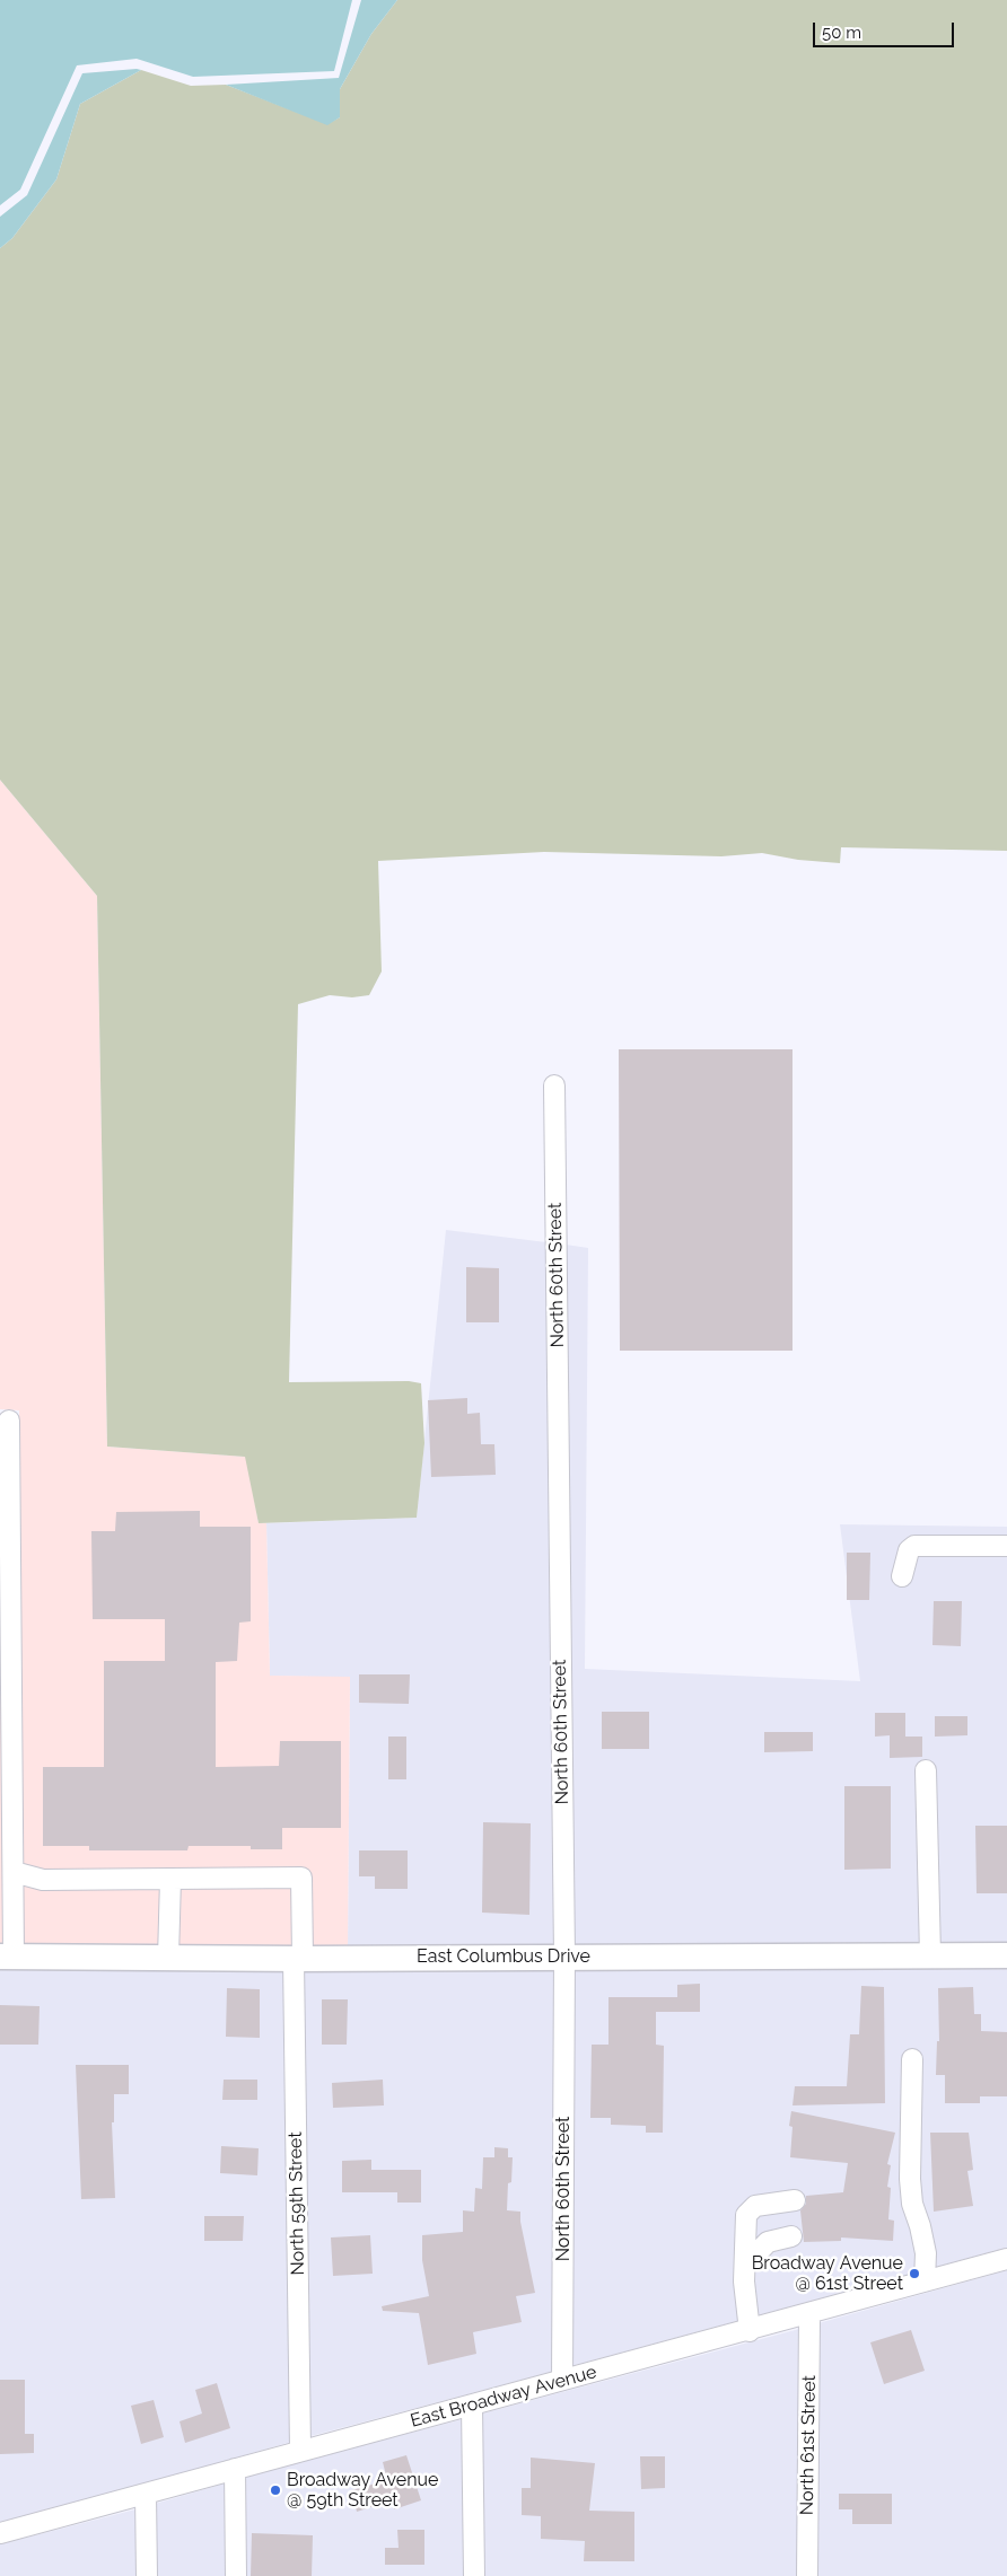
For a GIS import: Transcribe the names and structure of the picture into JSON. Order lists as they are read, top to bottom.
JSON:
{
  "streets": {
    "main road": ["East Columbus Drive"],
    "street": [
      "North 60th Street",
      "North 59th Street",
      "East Broadway Avenue",
      "North 61st Street"
    ]
  },
  "crossings": [
    ["North 60th Street", "East Columbus Drive"],
    ["North 60th Street", "East Broadway Avenue"],
    ["East Columbus Drive", "North 59th Street"],
    ["North 59th Street", "East Broadway Avenue"],
    ["East Broadway Avenue", "North 61st Street"]
  ],
  "places": ["Broadway Avenue @ 61st Street", "Broadway Avenue @ 59th Street"],
  "scale_bar": "50 m"
}
